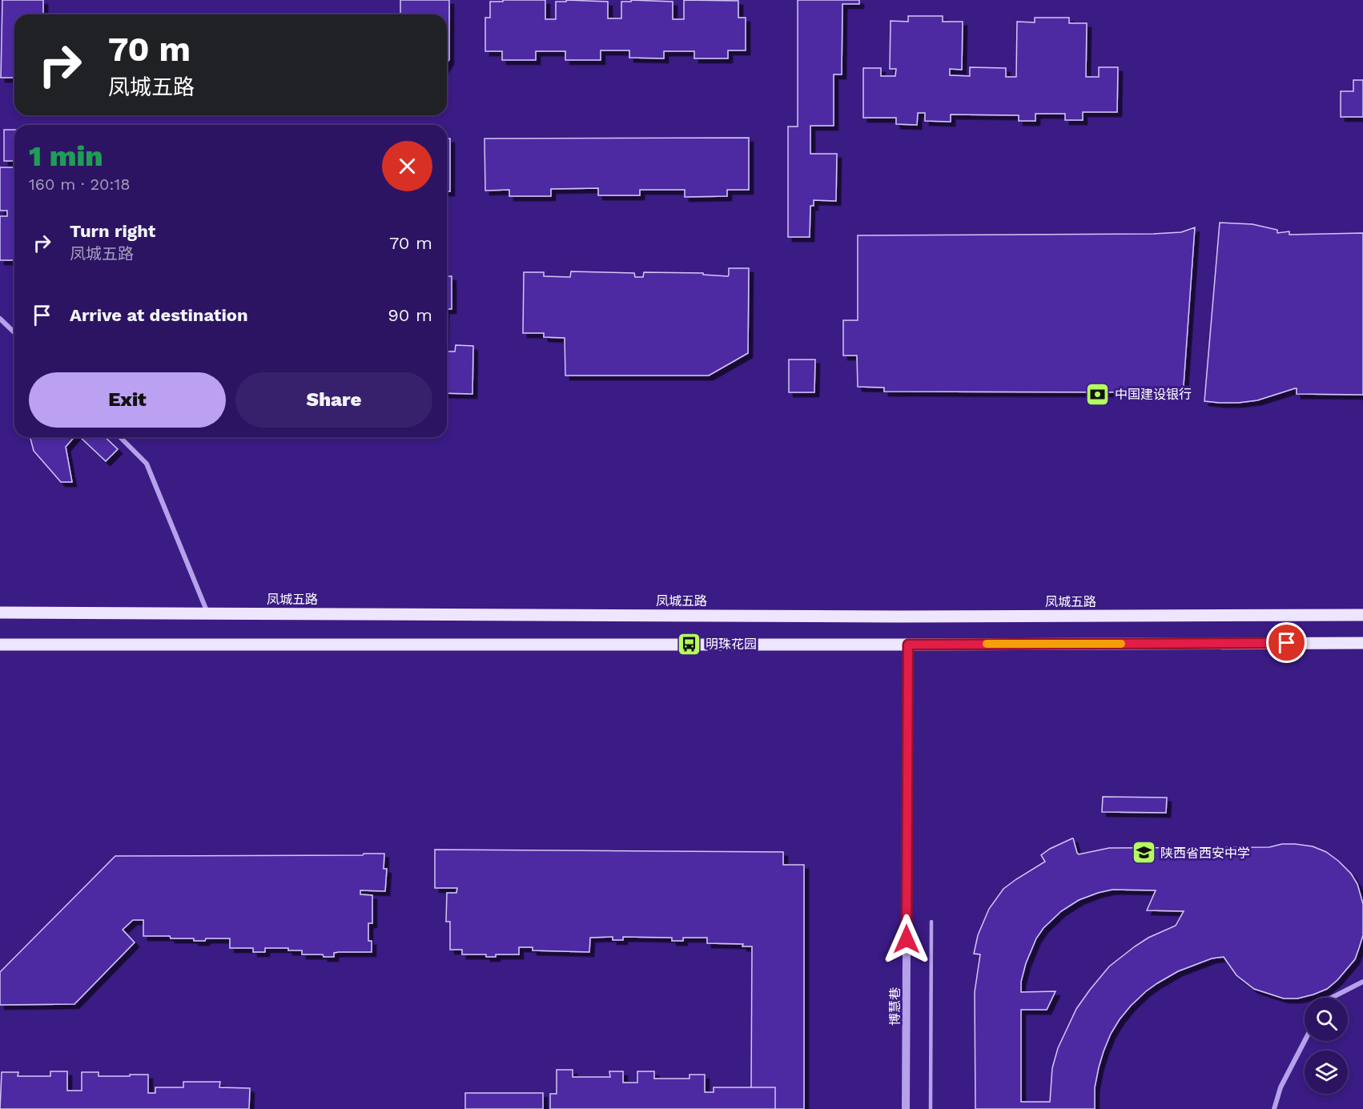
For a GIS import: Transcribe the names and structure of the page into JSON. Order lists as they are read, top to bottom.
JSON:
{
  "streets": {
    "main road": ["凤城五路"],
    "street": ["博慧巷"]
  },
  "places": {
    "bank": ["中国建设银行"],
    "bus stop": ["明珠花园"],
    "school or university": ["陕西省西安中学"]
  },
  "page": {
    "turn": ["70 m", "凤城五路"],
    "heading": ["1 min", "160 m · 20:18"],
    "list": [
      {
        "name": "Turn right",
        "note": "凤城五路",
        "value": "70 m"
      },
      {
        "name": "Arrive at destination",
        "value": "90 m"
      }
    ],
    "buttons": ["Exit", "Share"]
  }
}
